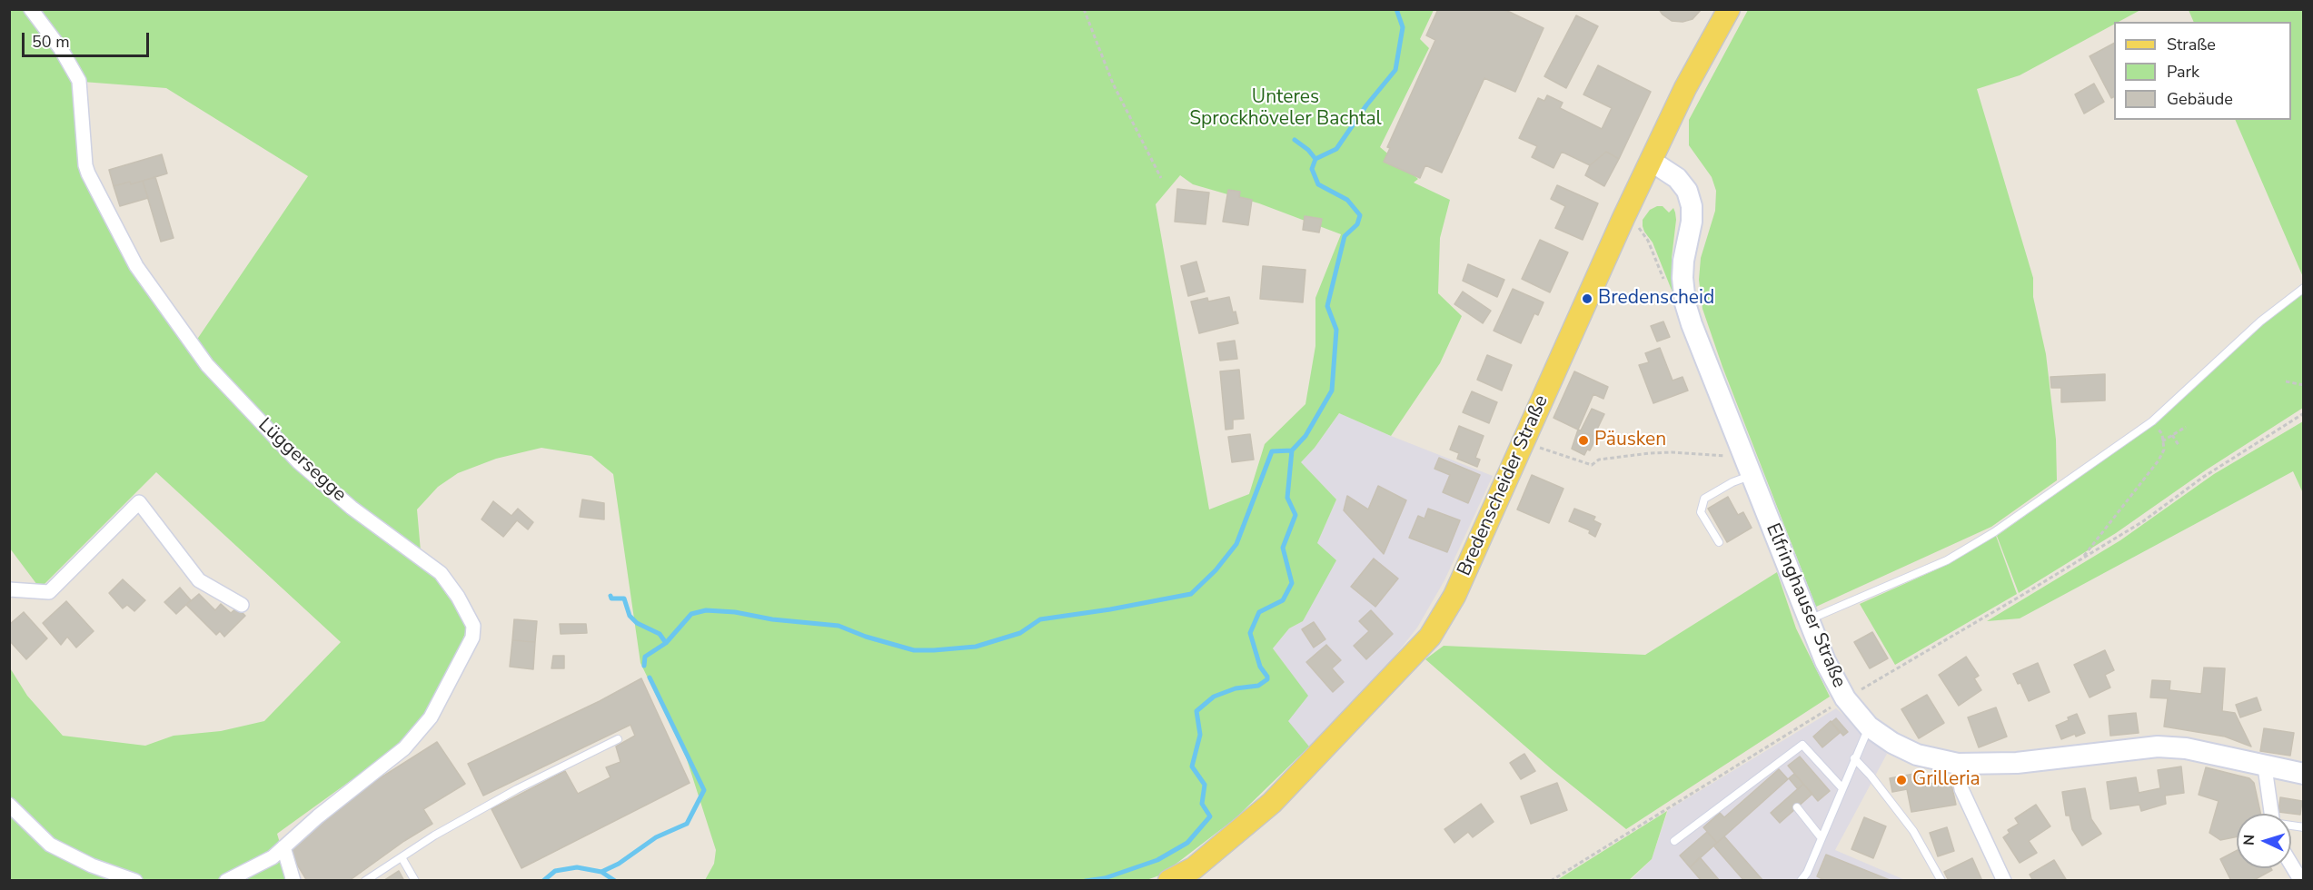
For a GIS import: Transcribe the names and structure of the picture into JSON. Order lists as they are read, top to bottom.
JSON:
{
  "streets": {
    "main road": ["Bredenscheider Straße", "Elfringhauser Straße"],
    "street": ["Lüggersegge"]
  },
  "crossings": [
    ["Bredenscheider Straße", "Elfringhauser Straße"]
  ],
  "parks": ["Unteres Sprockhöveler Bachtal"],
  "places": ["Bredenscheid", "Päusken", "Grilleria"],
  "legend": ["Straße", "Park", "Gebäude"],
  "scale_bar": "50 m",
  "north": "left"
}
